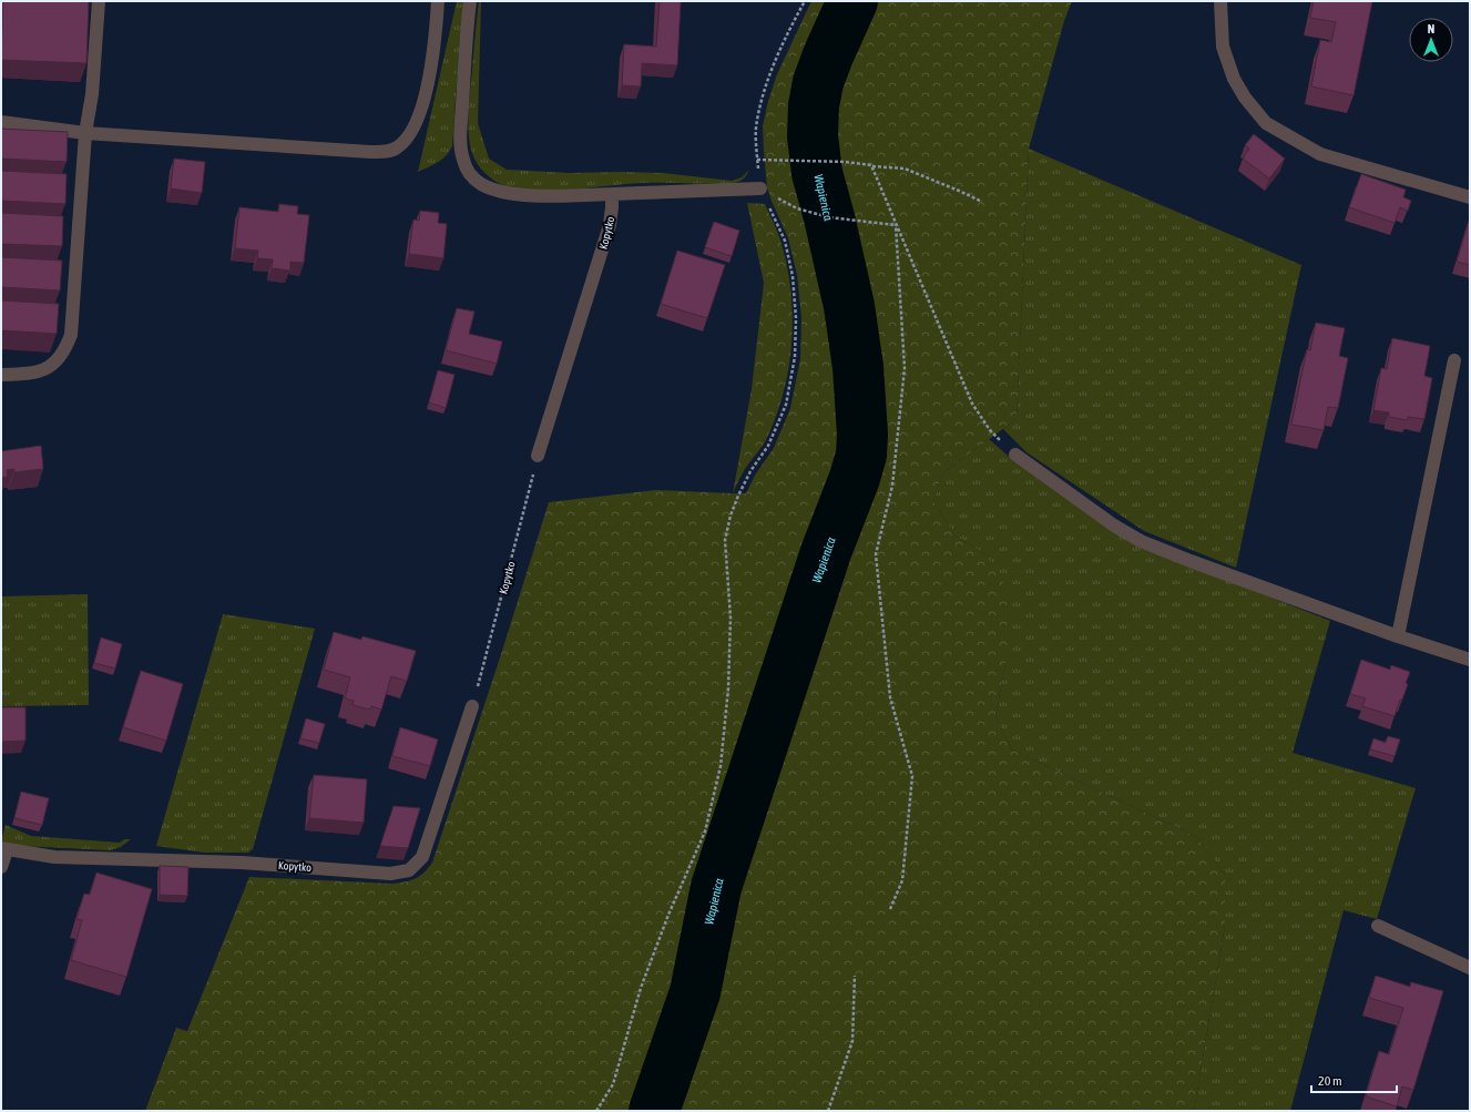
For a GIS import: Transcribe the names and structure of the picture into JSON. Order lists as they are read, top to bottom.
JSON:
{
  "streets": {
    "street": ["Kopytko"]
  },
  "water": ["Wapienica"],
  "scale_bar": "20 m",
  "north": "top"
}
